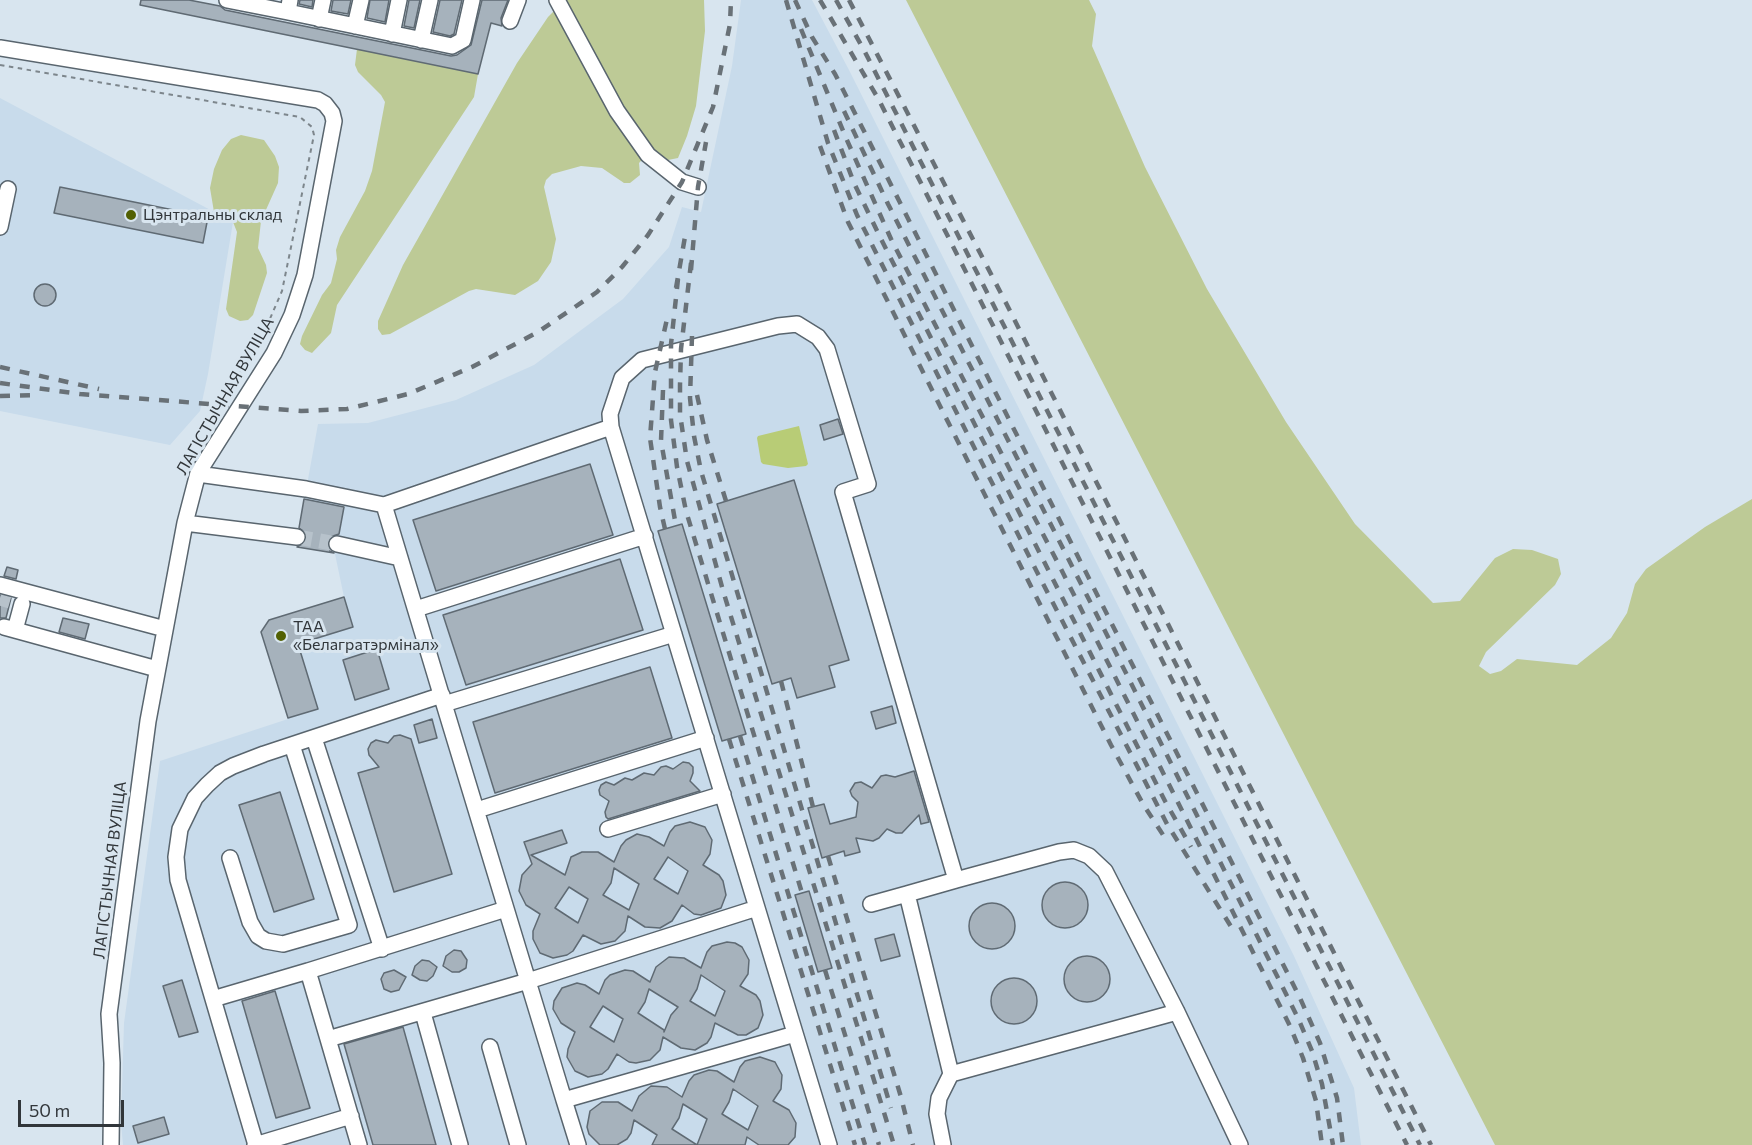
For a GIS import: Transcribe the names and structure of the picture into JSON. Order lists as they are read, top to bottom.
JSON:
{
  "streets": {
    "street": ["ЛАГІСТЫЧНАЯ ВУЛІЦА"]
  },
  "places": ["Цэнтральны склад", "ТАА «Белагратэрмінал»"],
  "scale_bar": "50 m"
}
